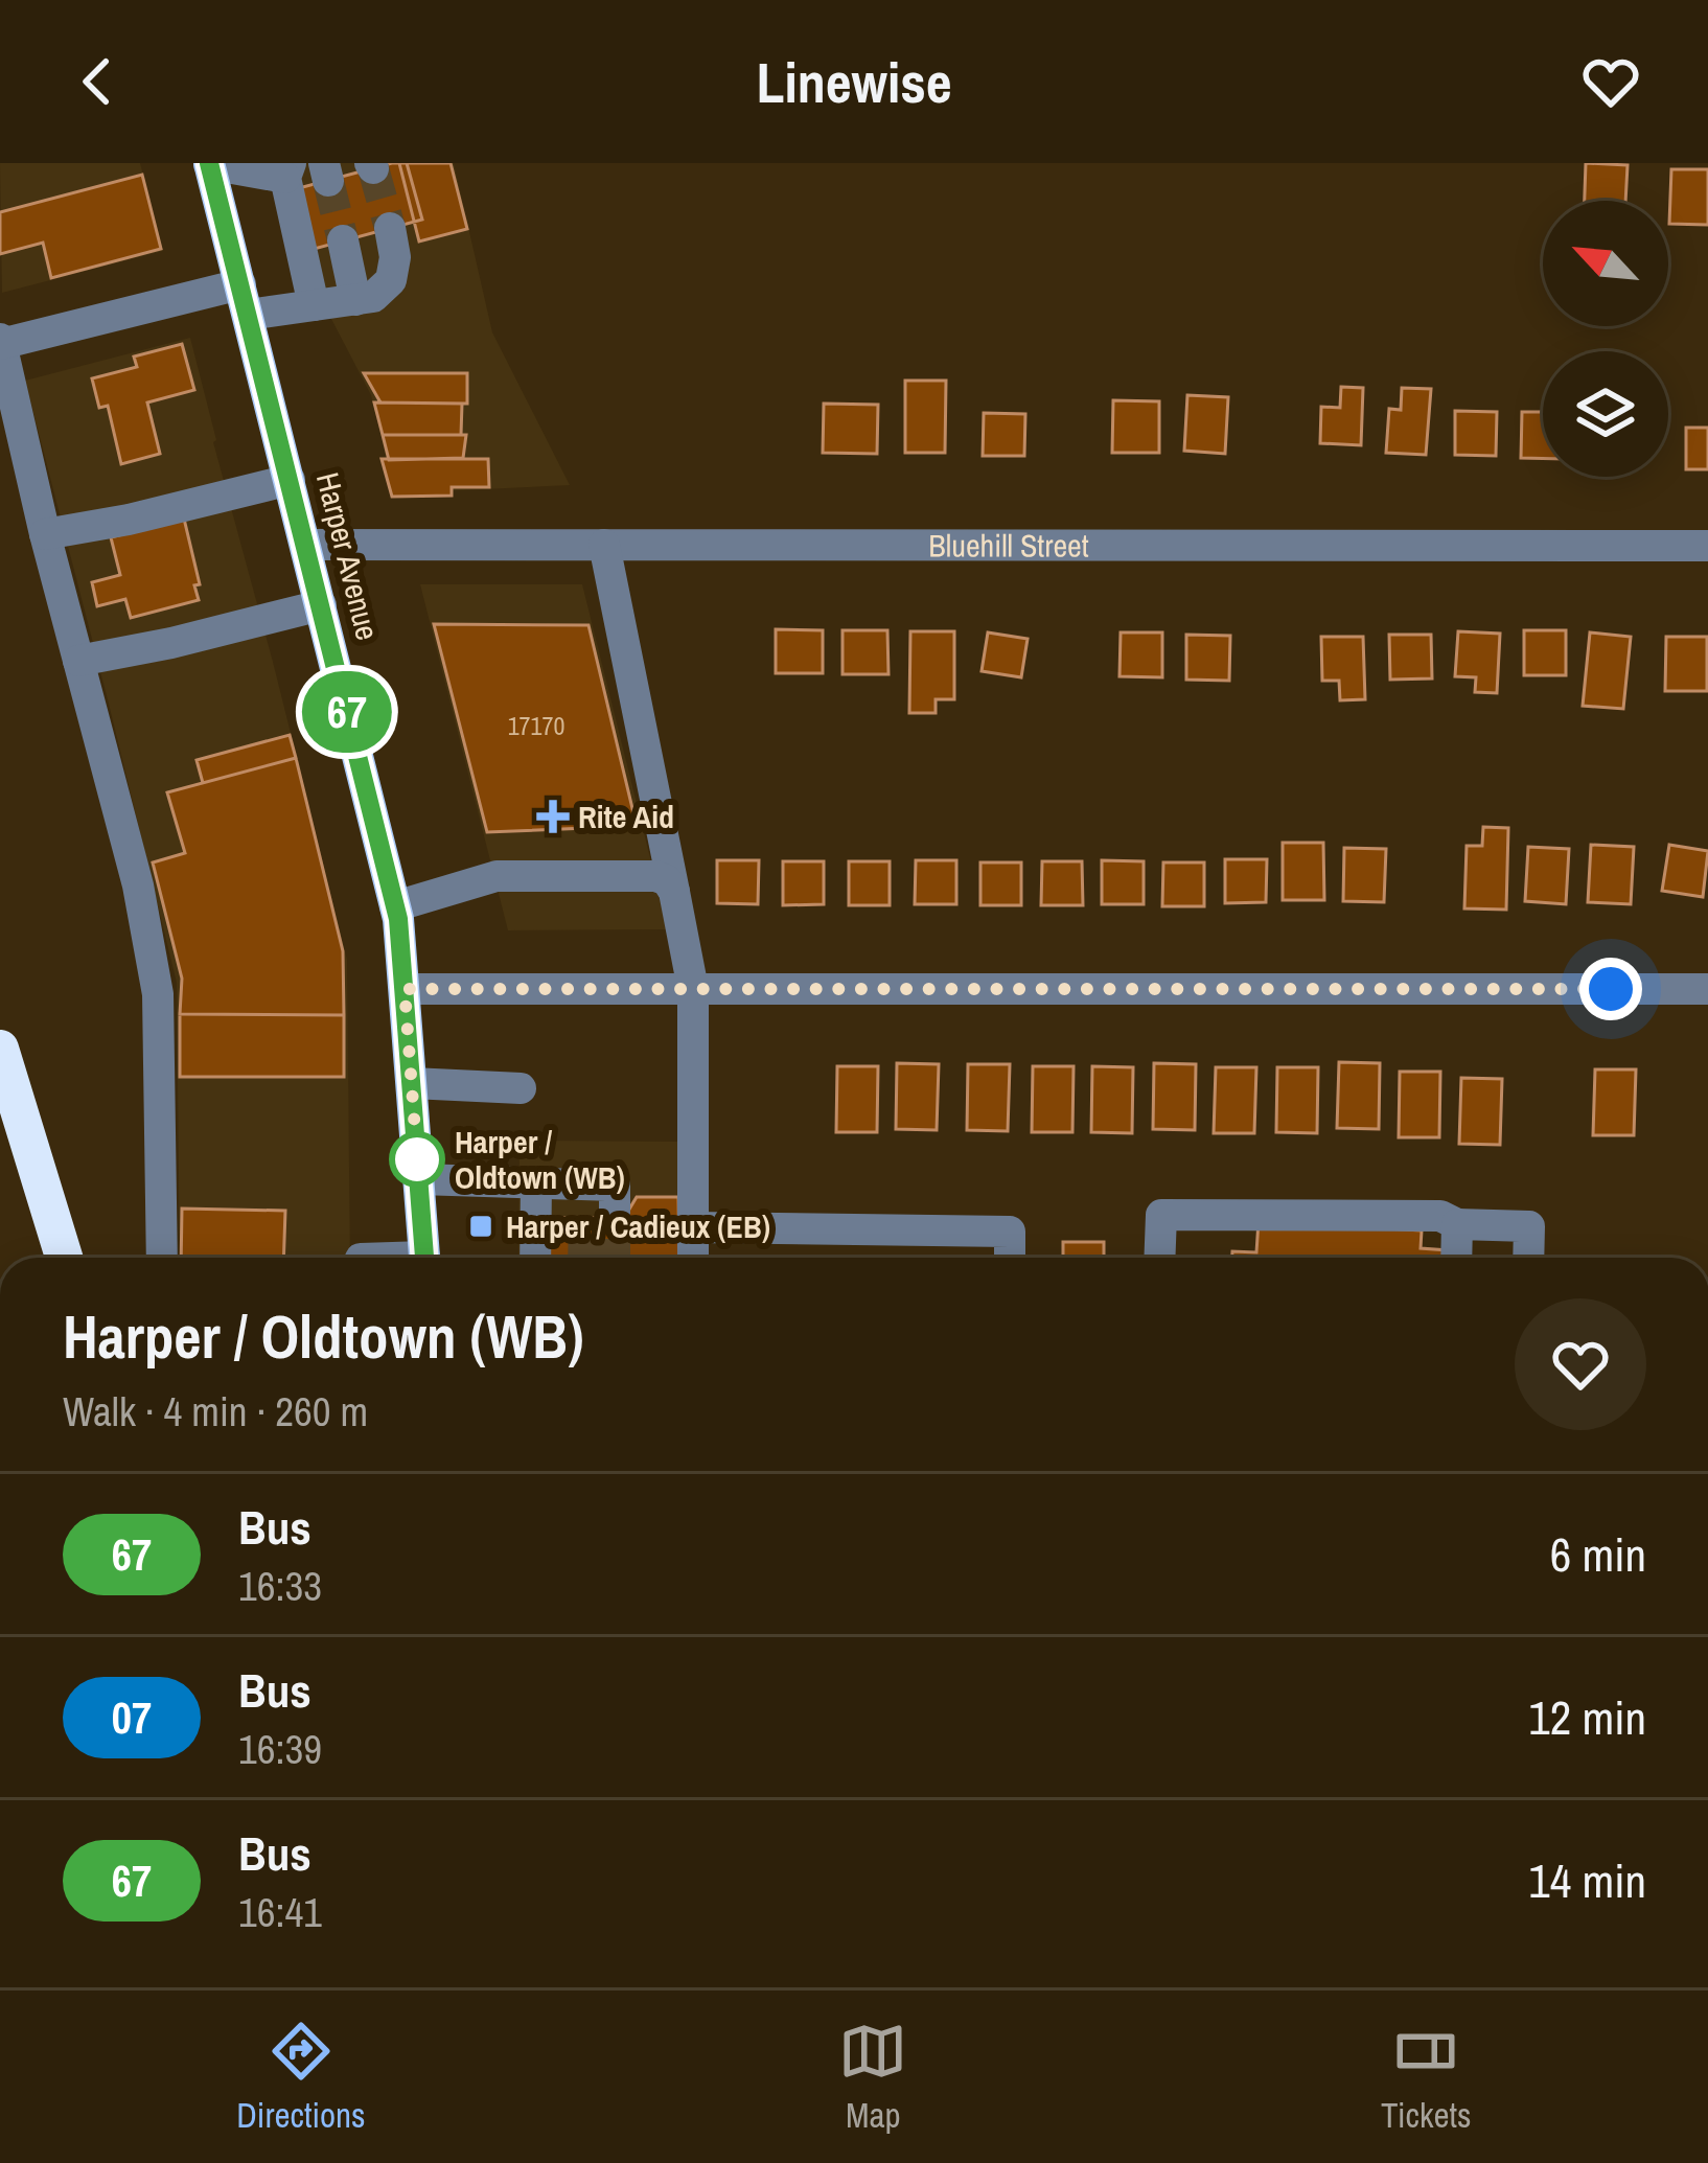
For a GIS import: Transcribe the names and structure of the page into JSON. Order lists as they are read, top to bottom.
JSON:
{
  "streets": {
    "main road": ["Harper Avenue"],
    "street": ["Bluehill Street"]
  },
  "crossings": [
    ["Bluehill Street", "Harper Avenue"]
  ],
  "places": {
    "health": ["Rite Aid"],
    "other": ["Harper / Oldtown (WB)"],
    "transit": ["Harper / Cadieux (EB)"]
  },
  "lines": ["bus line 67"],
  "house_numbers": ["17170"],
  "north": "top left",
  "page": {
    "header": "Linewise",
    "on_map": "67",
    "heading": ["Harper / Oldtown (WB)", "Walk · 4 min · 260 m"],
    "list": [
      {
        "mark": "67",
        "name": "Bus",
        "note": "16:33",
        "value": "6 min"
      },
      {
        "mark": "07",
        "name": "Bus",
        "note": "16:39",
        "value": "12 min"
      },
      {
        "mark": "67",
        "name": "Bus",
        "note": "16:41",
        "value": "14 min"
      }
    ],
    "tabs": ["Directions", "Map", "Tickets"]
  }
}
